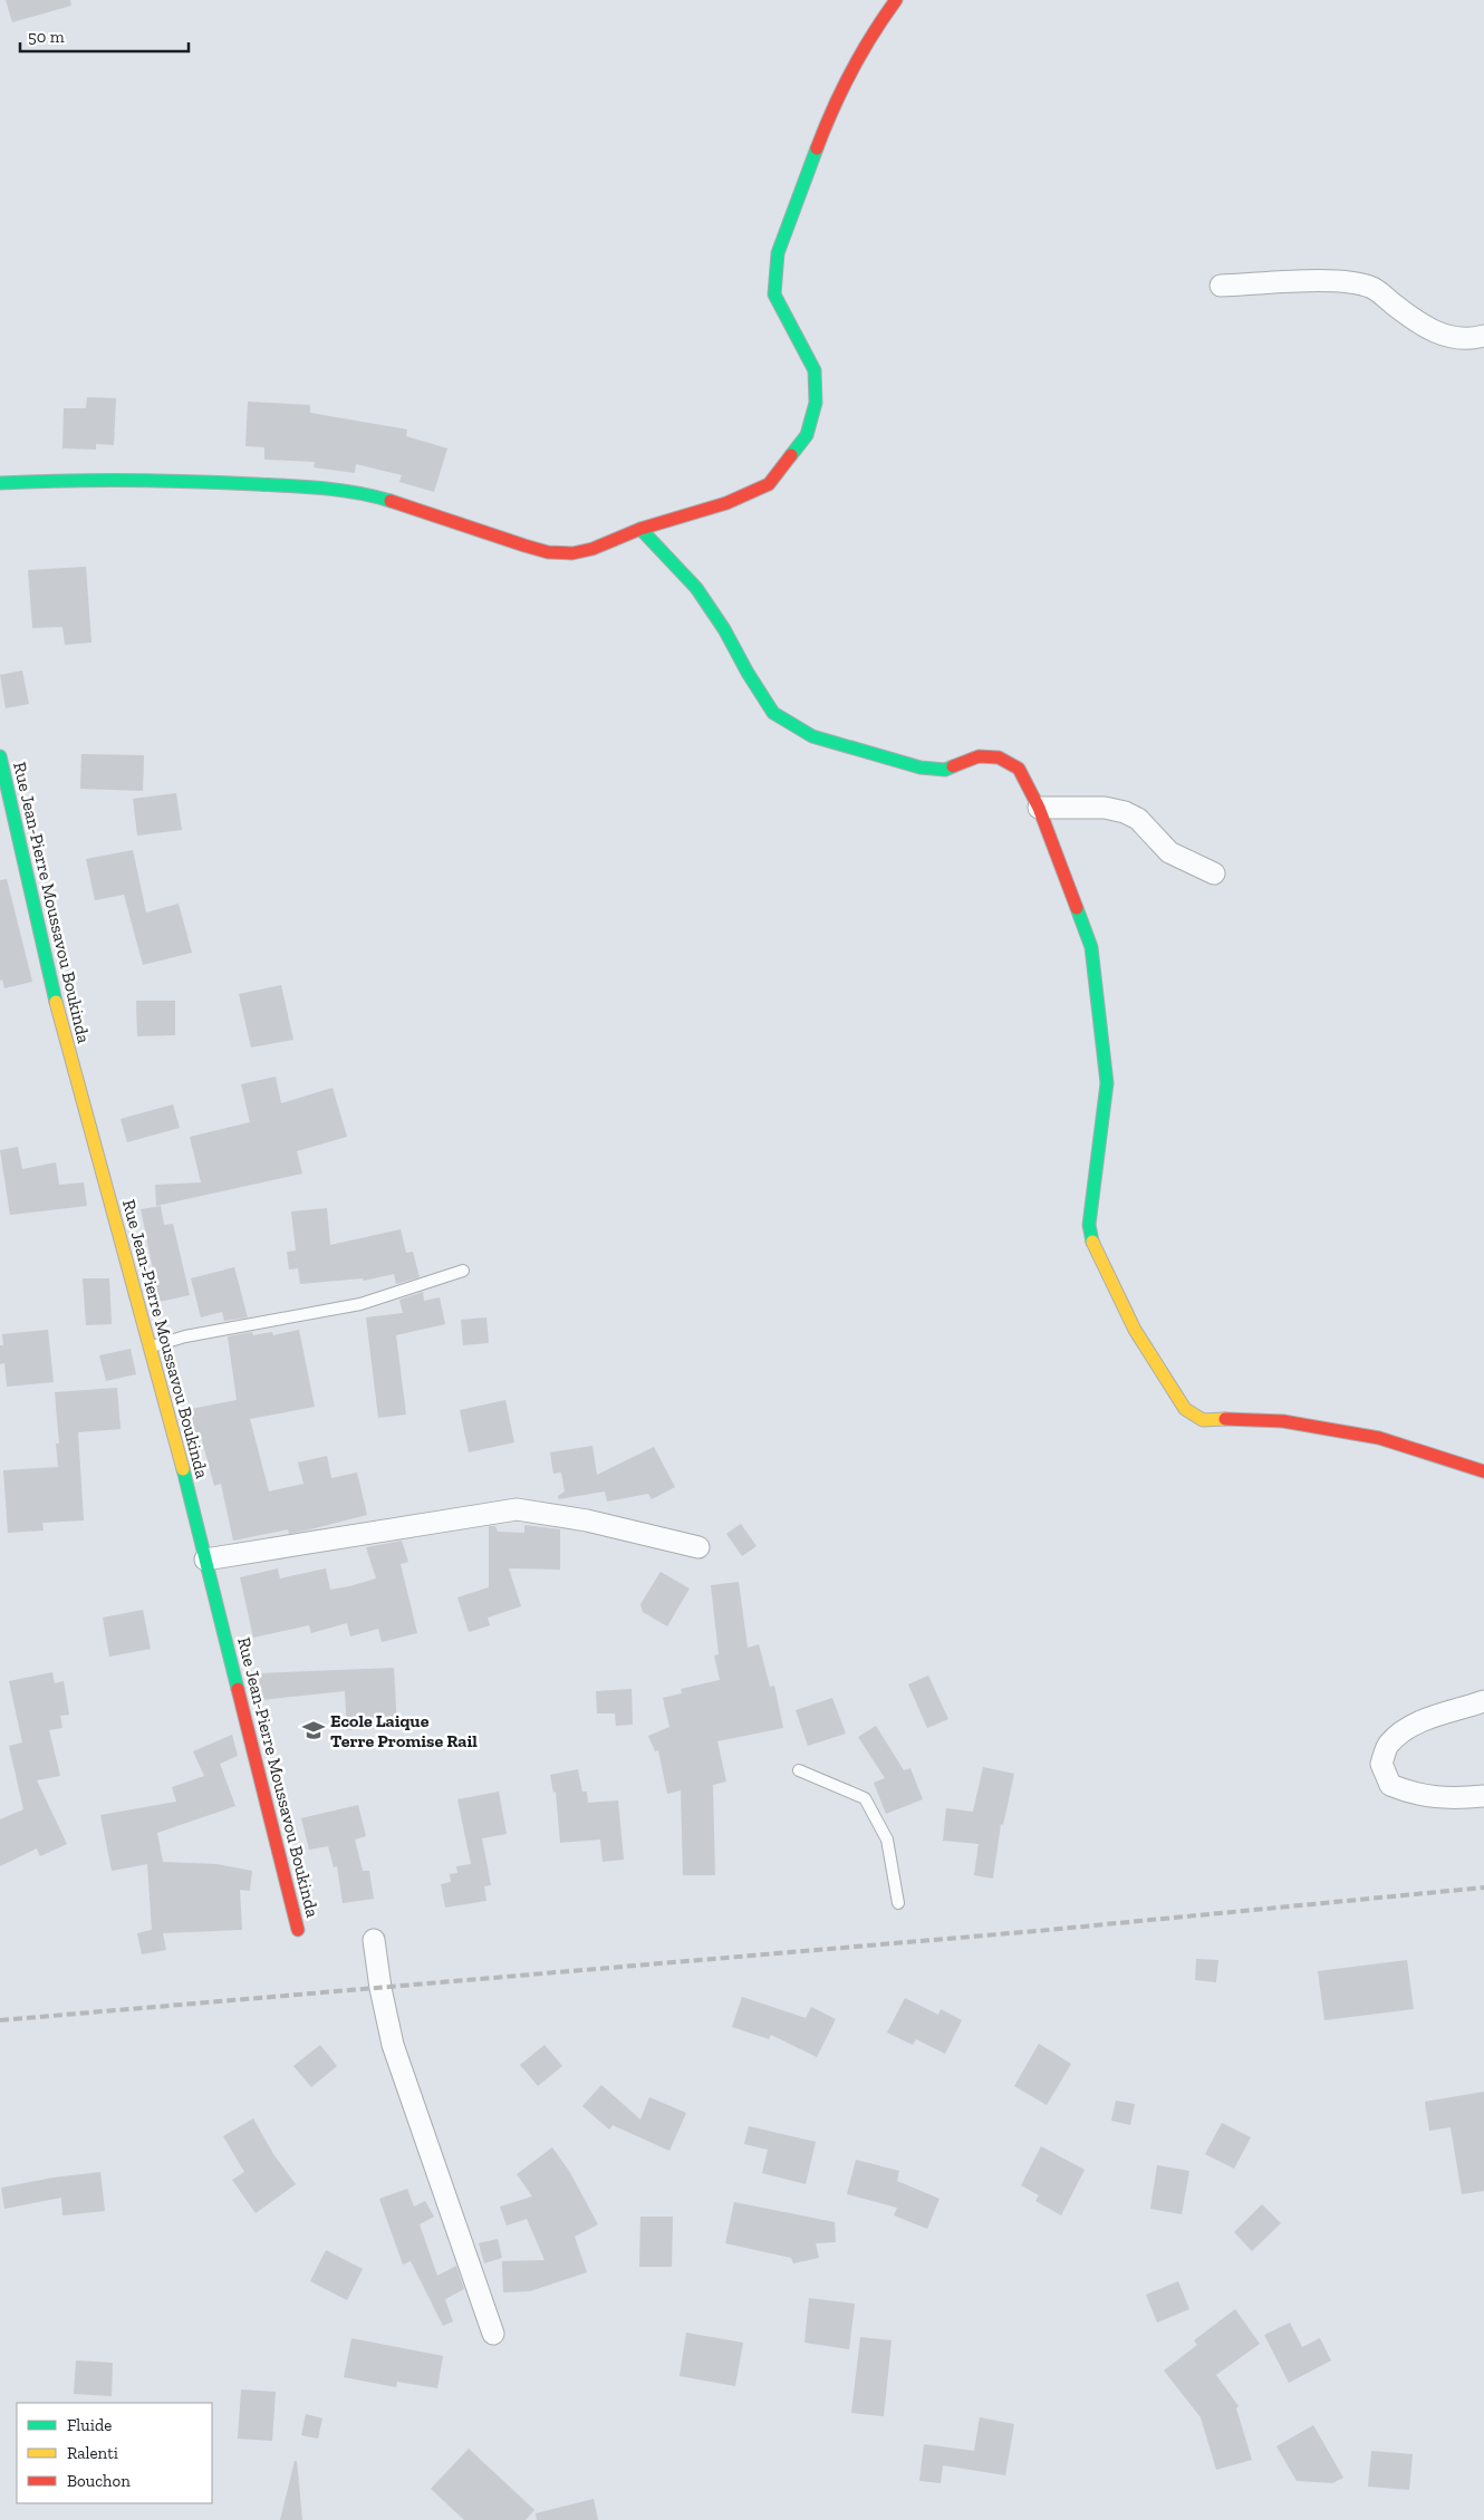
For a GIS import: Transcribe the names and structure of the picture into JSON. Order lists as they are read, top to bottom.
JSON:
{
  "streets": {
    "street": ["Rue Jean-Pierre Moussavou Boukinda"]
  },
  "places": {
    "school or university": ["Ecole Laique Terre Promise Rail"]
  },
  "legend": ["Fluide", "Ralenti", "Bouchon"],
  "scale_bar": "50 m"
}
